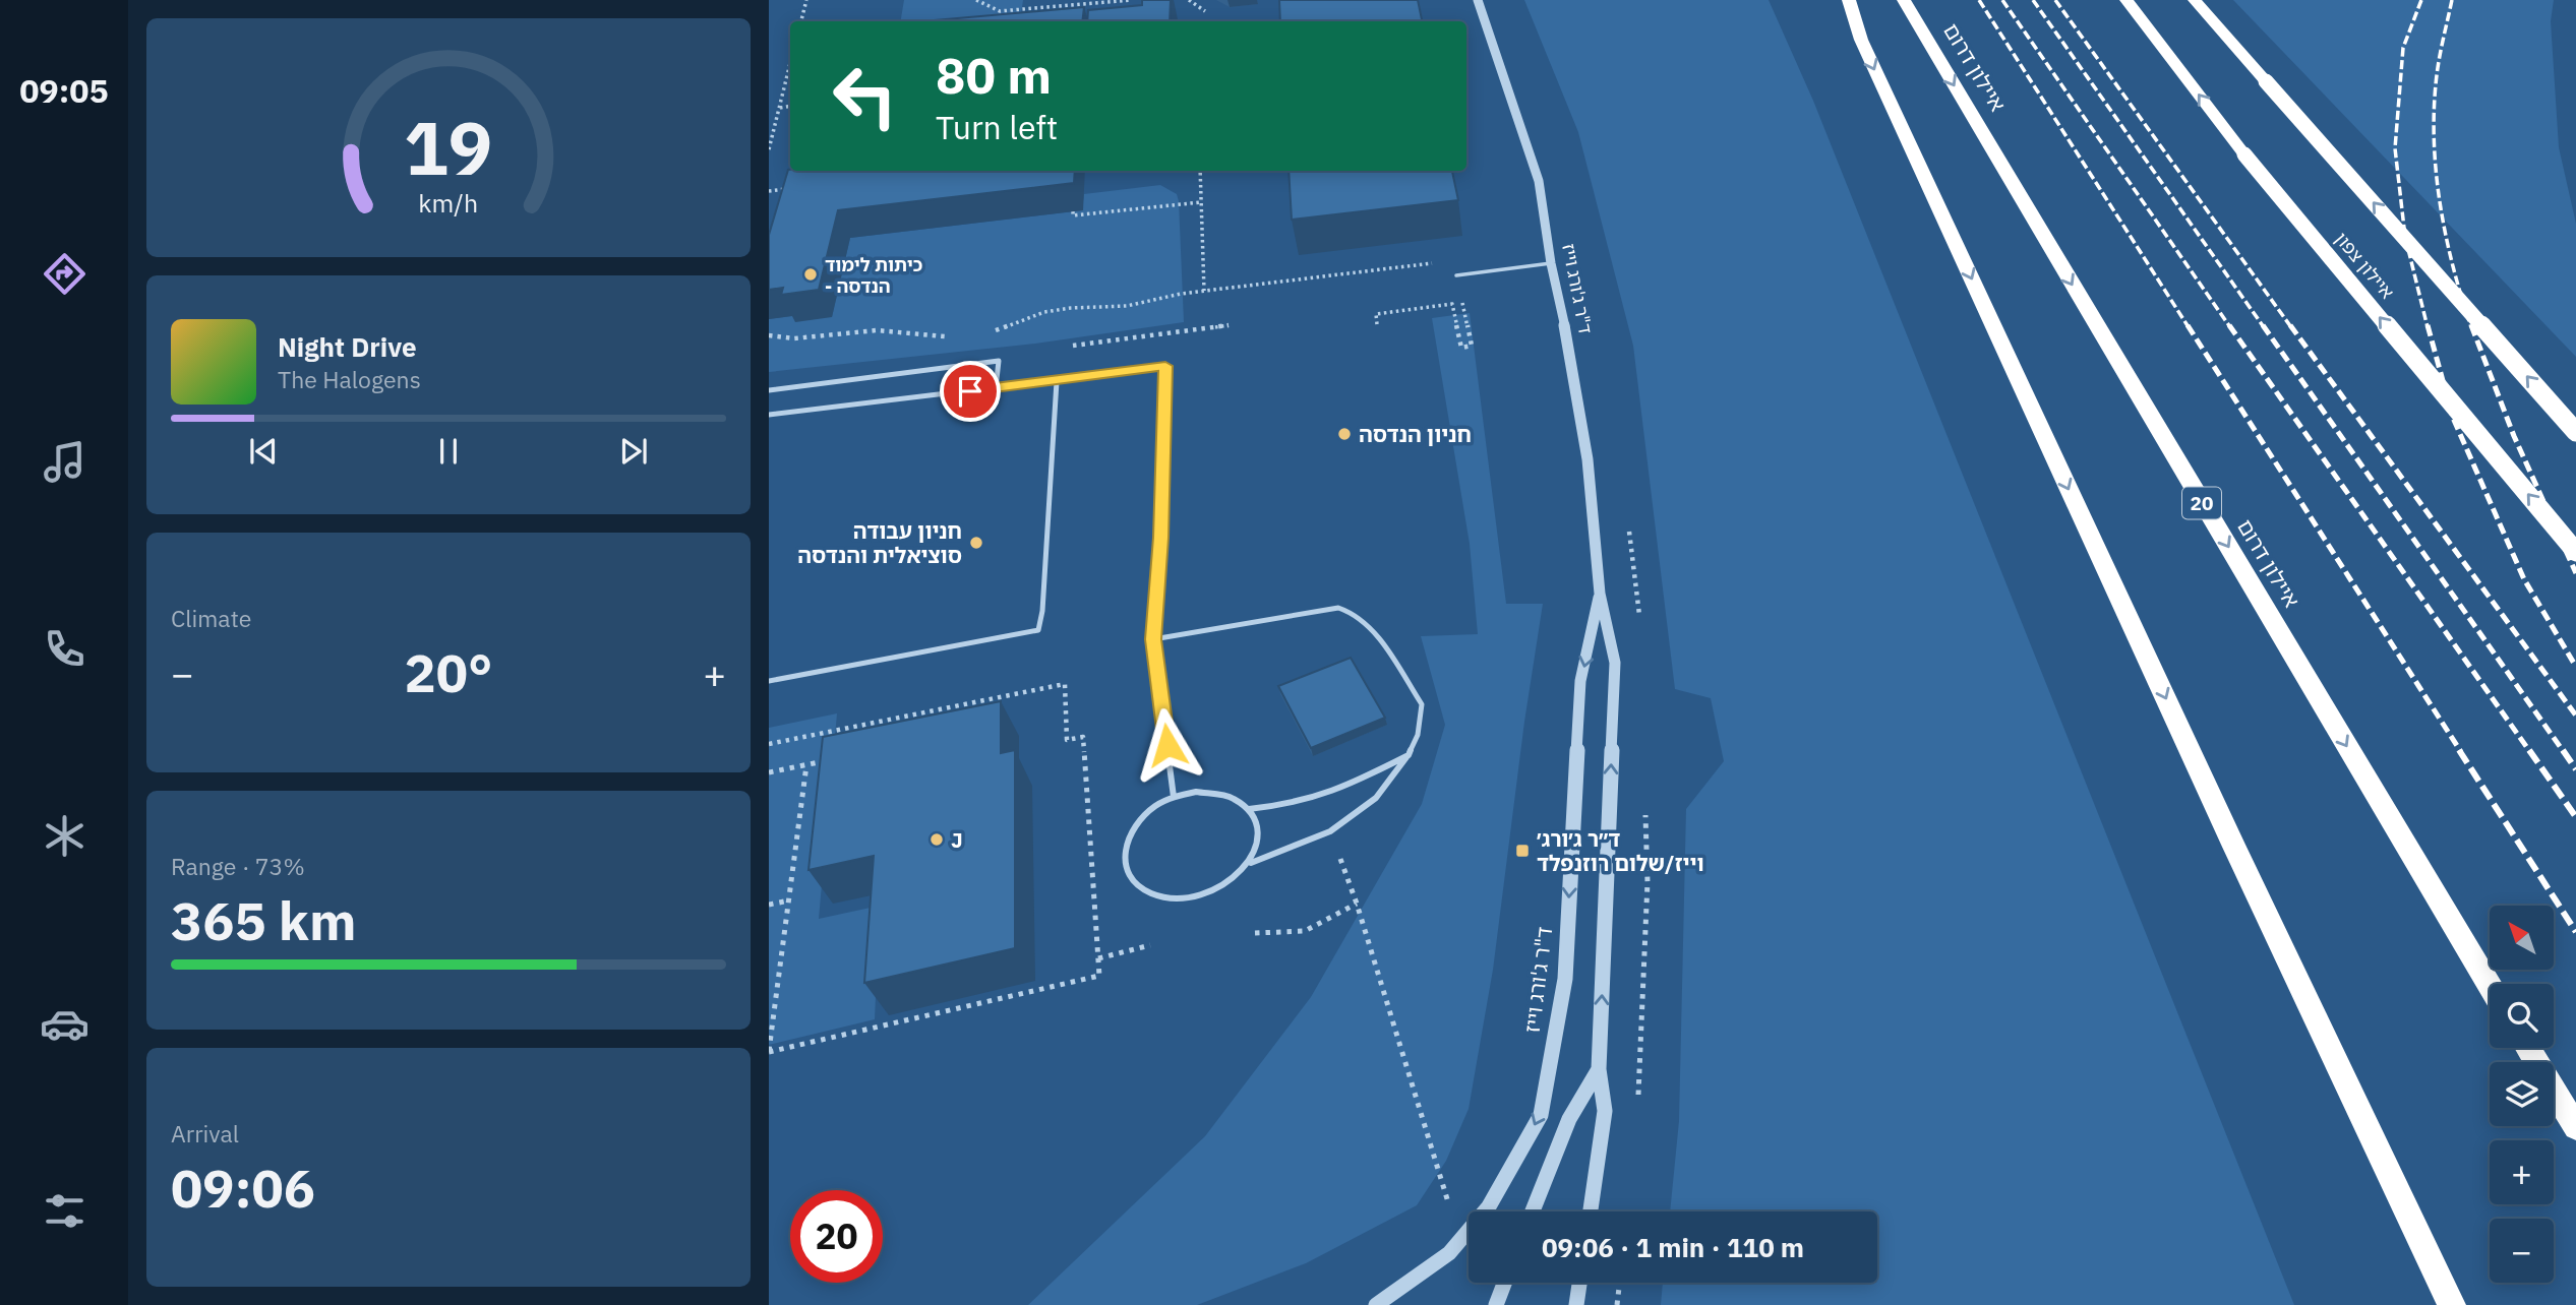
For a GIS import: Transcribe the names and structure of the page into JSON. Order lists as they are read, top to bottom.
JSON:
{
  "streets": {
    "highway": ["איילון דרום", "איילון צפון", "20"],
    "street": ["ד\"ר ג'ורג וייז"]
  },
  "places": {
    "other": [
      "כיתות לימוד - הנדסה",
      "חניון הנדסה",
      "חניון עבודה סוציאלית והנדסה",
      "J"
    ],
    "transit": ["ד״ר ג׳ורג׳ וייז/שלום רוזנפלד"]
  },
  "north": "top left",
  "page": {
    "tabs": "09:05",
    "turn": ["80 m", "Turn left"],
    "song": ["Night Drive", "The Halogens"],
    "tile": [
      "Climate",
      ["Range · 73%", "365 km"],
      ["Arrival", "09:06"]
    ],
    "heat": ["−", "20°", "+"],
    "map_buttons": ["+", "−"],
    "limit": "20",
    "trip": "09:06 · 1 min · 110 m",
    "gauge": ["19", "km/h"]
  }
}
